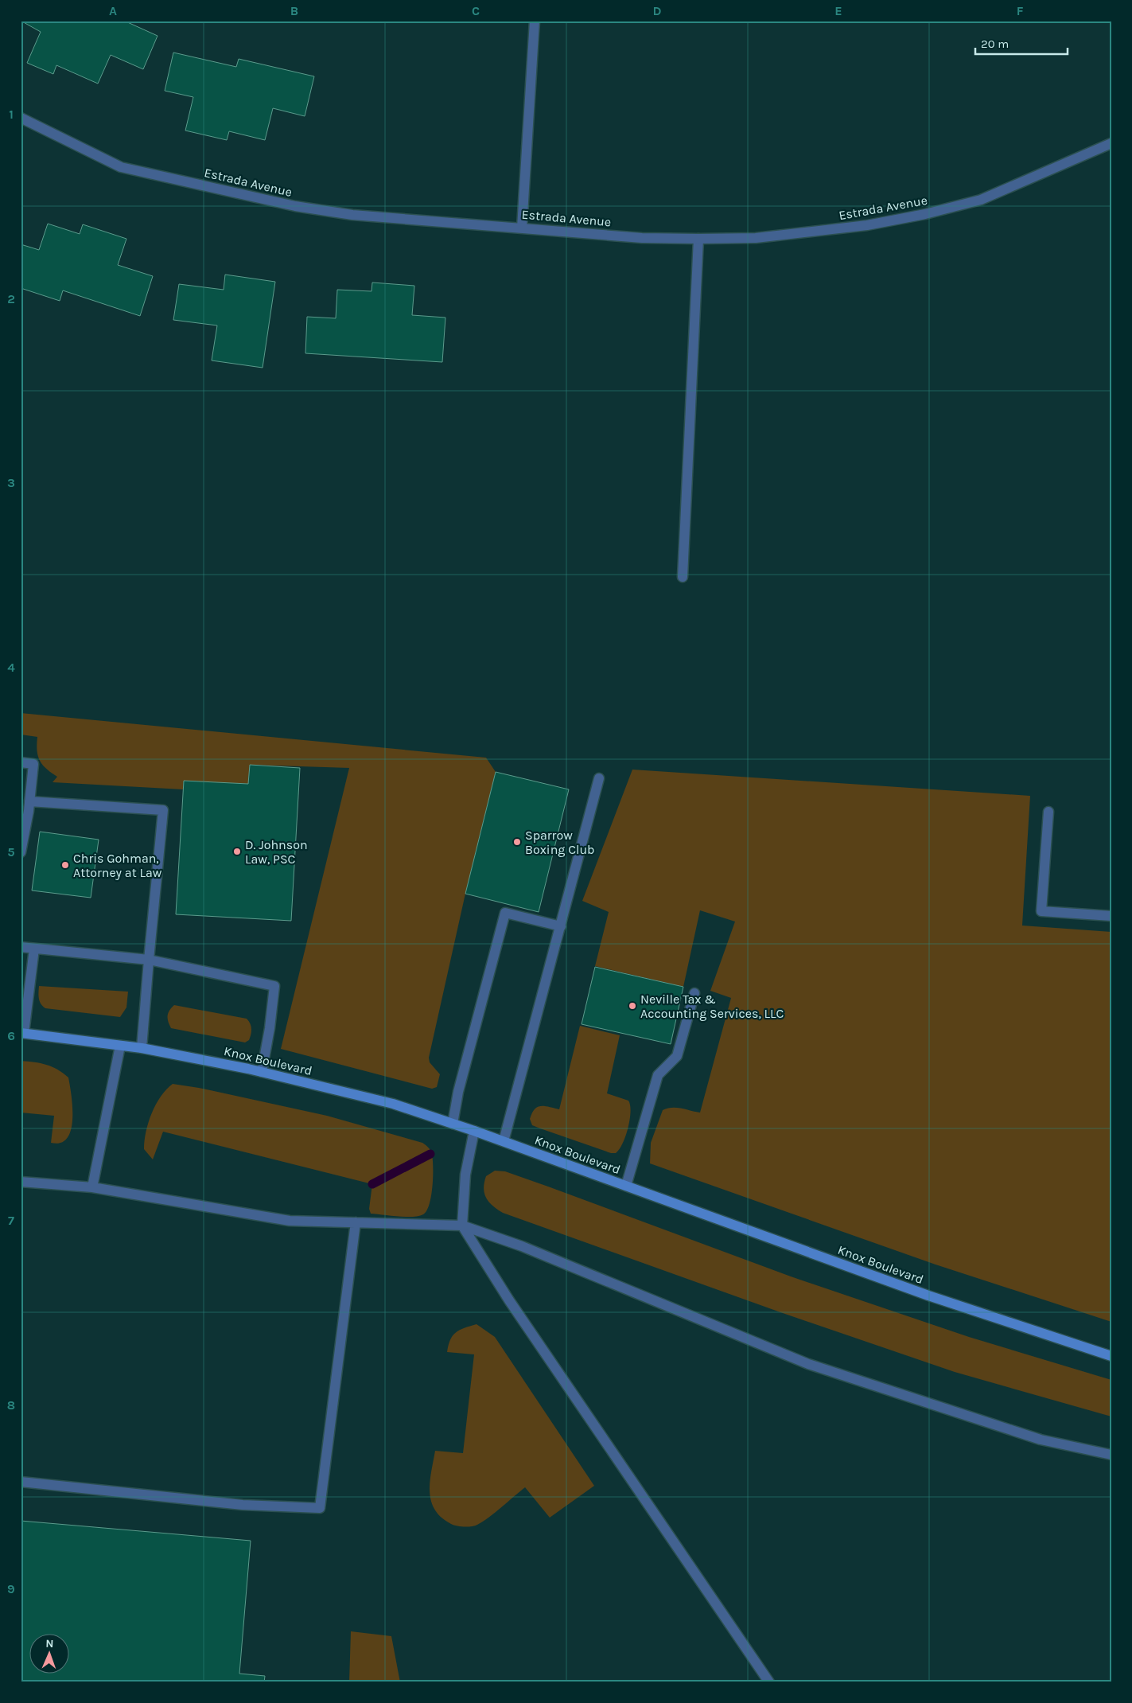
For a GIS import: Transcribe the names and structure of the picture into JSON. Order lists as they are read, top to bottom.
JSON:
{
  "streets": {
    "main road": ["Knox Boulevard"],
    "street": ["Estrada Avenue"]
  },
  "places": [
    "Sparrow Boxing Club",
    "D. Johnson Law, PSC",
    "Chris Gohman, Attorney at Law",
    "Neville Tax & Accounting Services, LLC"
  ],
  "scale_bar": "20 m",
  "north": "top",
  "grid": {
    "columns": [
      "A",
      "B",
      "C",
      "D",
      "E",
      "F"
    ],
    "rows": [
      "1",
      "2",
      "3",
      "4",
      "5",
      "6",
      "7",
      "8",
      "9"
    ]
  }
}
